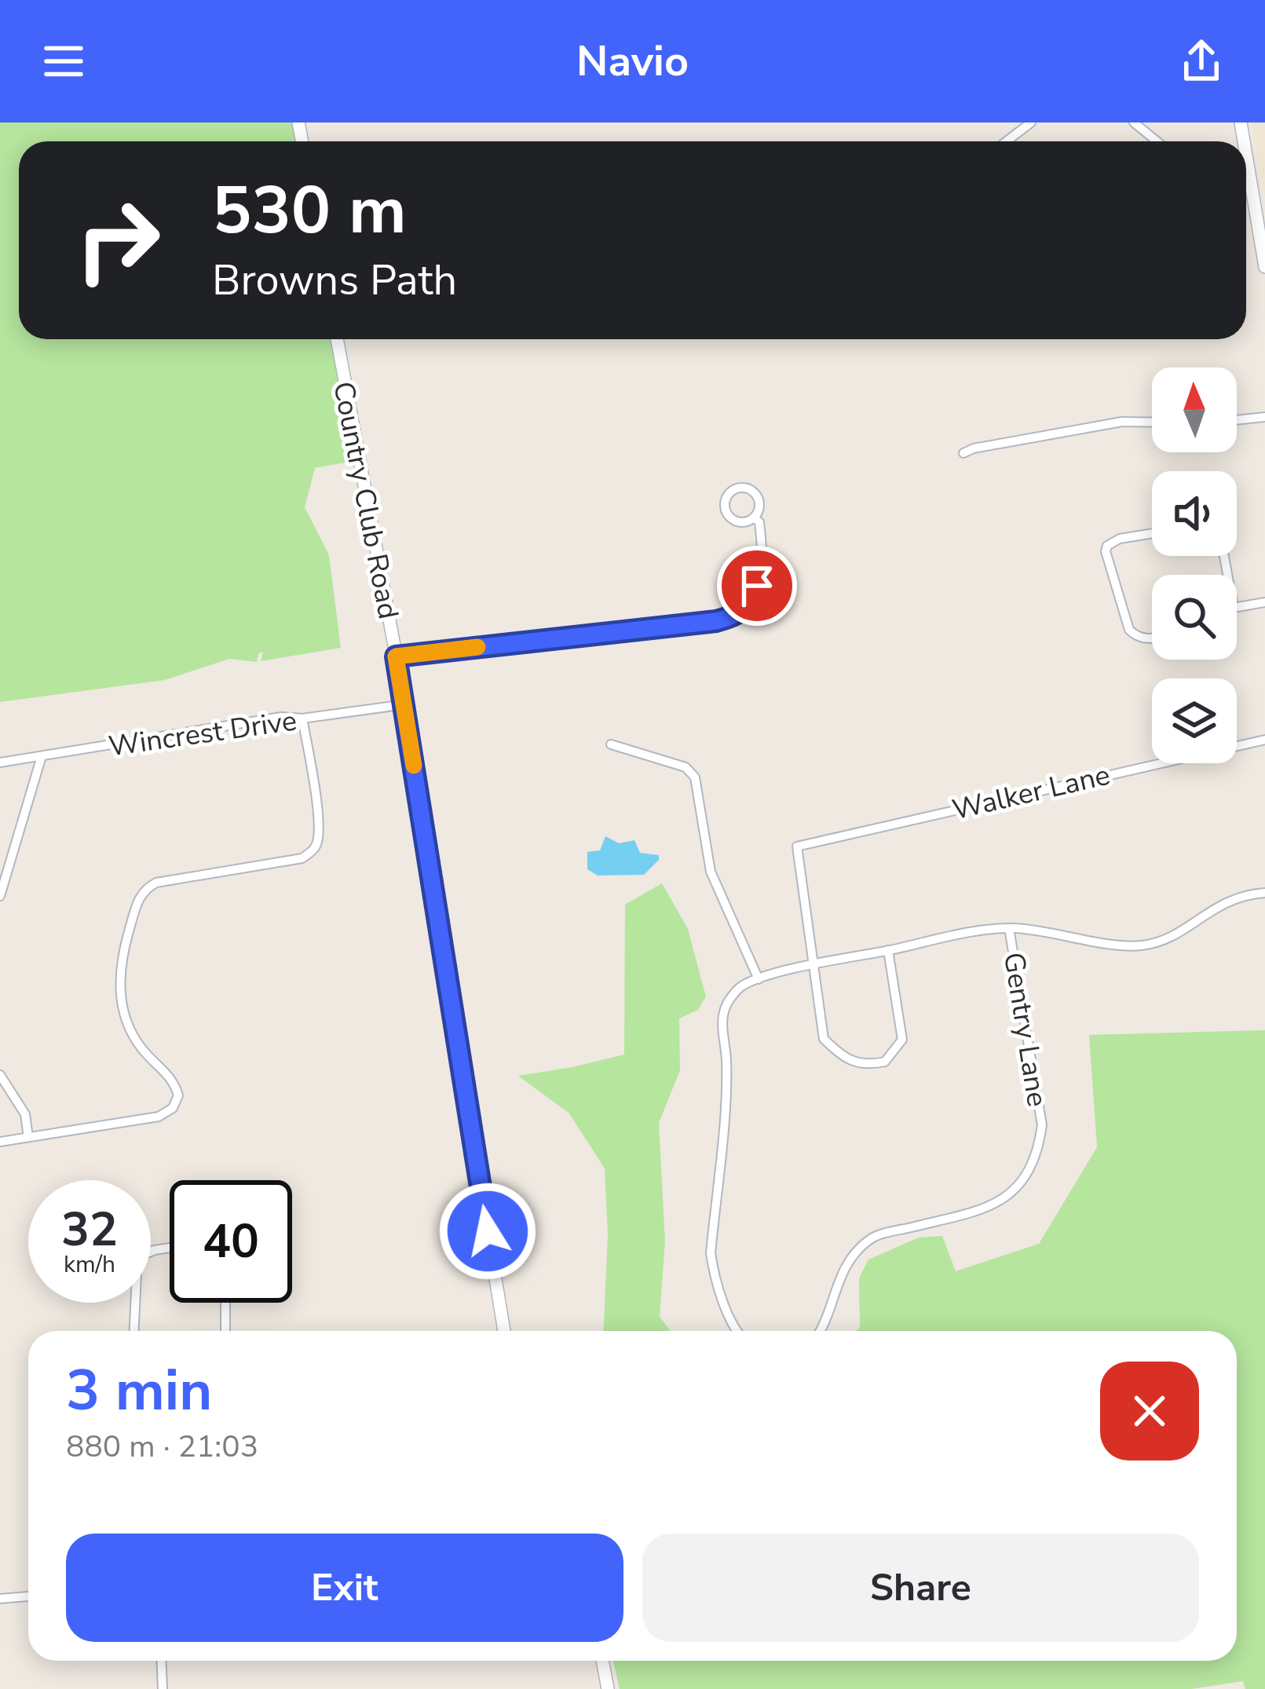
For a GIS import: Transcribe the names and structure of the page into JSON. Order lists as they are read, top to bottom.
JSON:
{
  "streets": {
    "street": [
      "Country Club Road",
      "Wincrest Drive",
      "Walker Lane",
      "Gentry Lane"
    ]
  },
  "crossings": [
    ["Country Club Road", "Wincrest Drive"]
  ],
  "north": "top",
  "page": {
    "header": "Navio",
    "turn": ["530 m", "Browns Path"],
    "speed": "32 km/h",
    "limit": "40",
    "heading": ["3 min", "880 m · 21:03"],
    "buttons": ["Exit", "Share"]
  }
}
